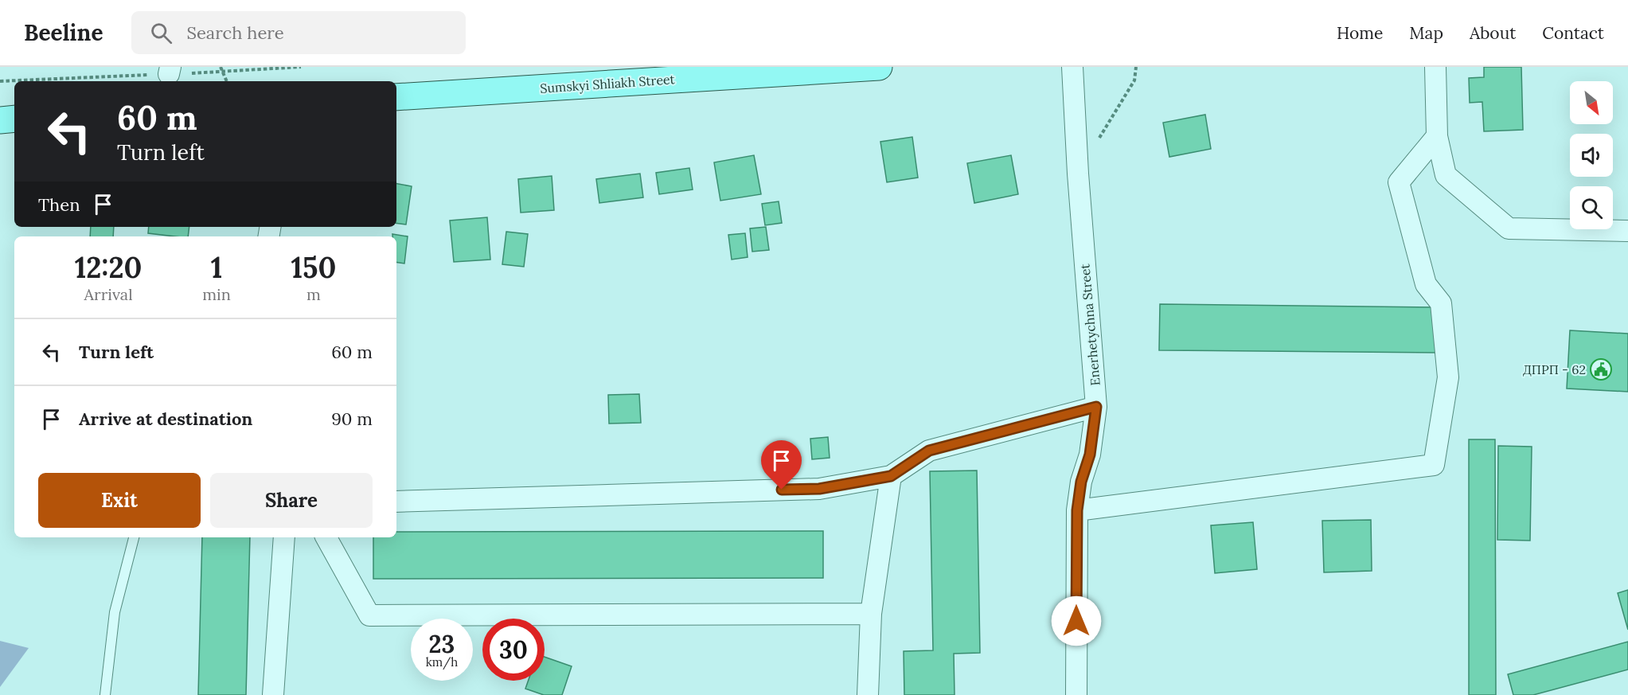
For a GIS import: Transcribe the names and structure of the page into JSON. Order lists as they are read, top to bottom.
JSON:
{
  "streets": {
    "main road": ["Sumskyi Shliakh Street"],
    "street": ["Enerhetychna Street"]
  },
  "places": {
    "public building": ["ДПРП - 62"]
  },
  "north": "bottom right",
  "page": {
    "header": "Beeline",
    "search": "Search here",
    "nav": [
      "Home",
      "Map",
      "About",
      "Contact"
    ],
    "turn": ["60 m", "Turn left"],
    "then": "Then",
    "eta": [
      "12:20",
      "Arrival",
      "1",
      "min",
      "150",
      "m"
    ],
    "list": [
      {
        "name": "Turn left",
        "value": "60 m"
      },
      {
        "name": "Arrive at destination",
        "value": "90 m"
      }
    ],
    "buttons": ["Exit", "Share"],
    "speed": "23 km/h",
    "limit": "30"
  }
}
